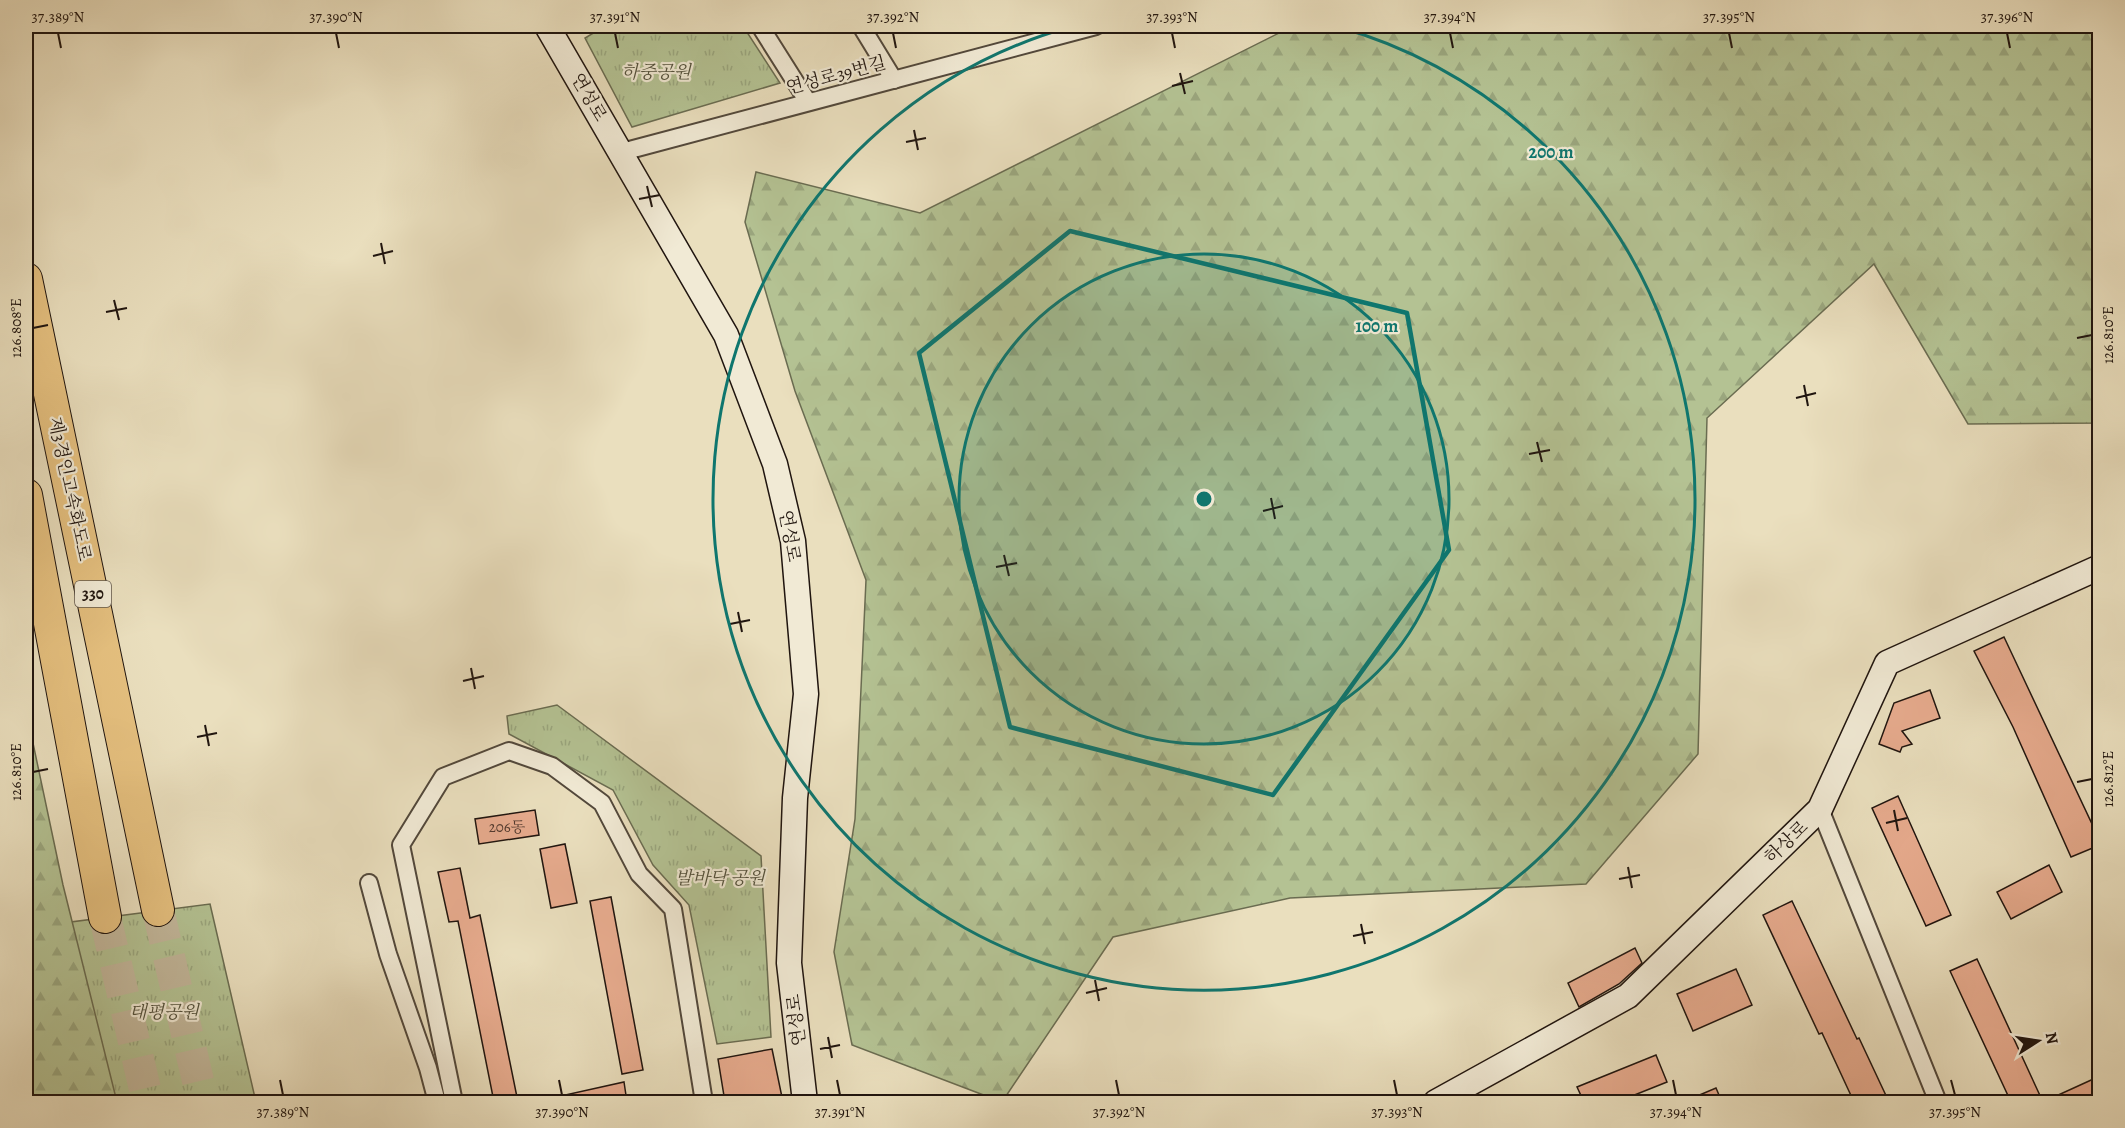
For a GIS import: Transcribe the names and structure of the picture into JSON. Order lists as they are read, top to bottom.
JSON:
{
  "streets": {
    "highway": ["제3경인고속화도로", "330"],
    "street": ["연성로39번길", "연성로", "하상로"]
  },
  "crossings": [
    ["연성로39번길", "연성로"]
  ],
  "parks": ["하중공원", "발바닥 공원", "태평공원"],
  "house_numbers": ["206동"],
  "north": "right",
  "coordinates": [
    "37.389°N",
    "37.390°N",
    "37.391°N",
    "37.392°N",
    "37.393°N",
    "37.394°N",
    "37.395°N",
    "37.396°N",
    "126.808°E",
    "126.810°E",
    "126.812°E"
  ],
  "rings": ["200 m", "100 m"]
}
